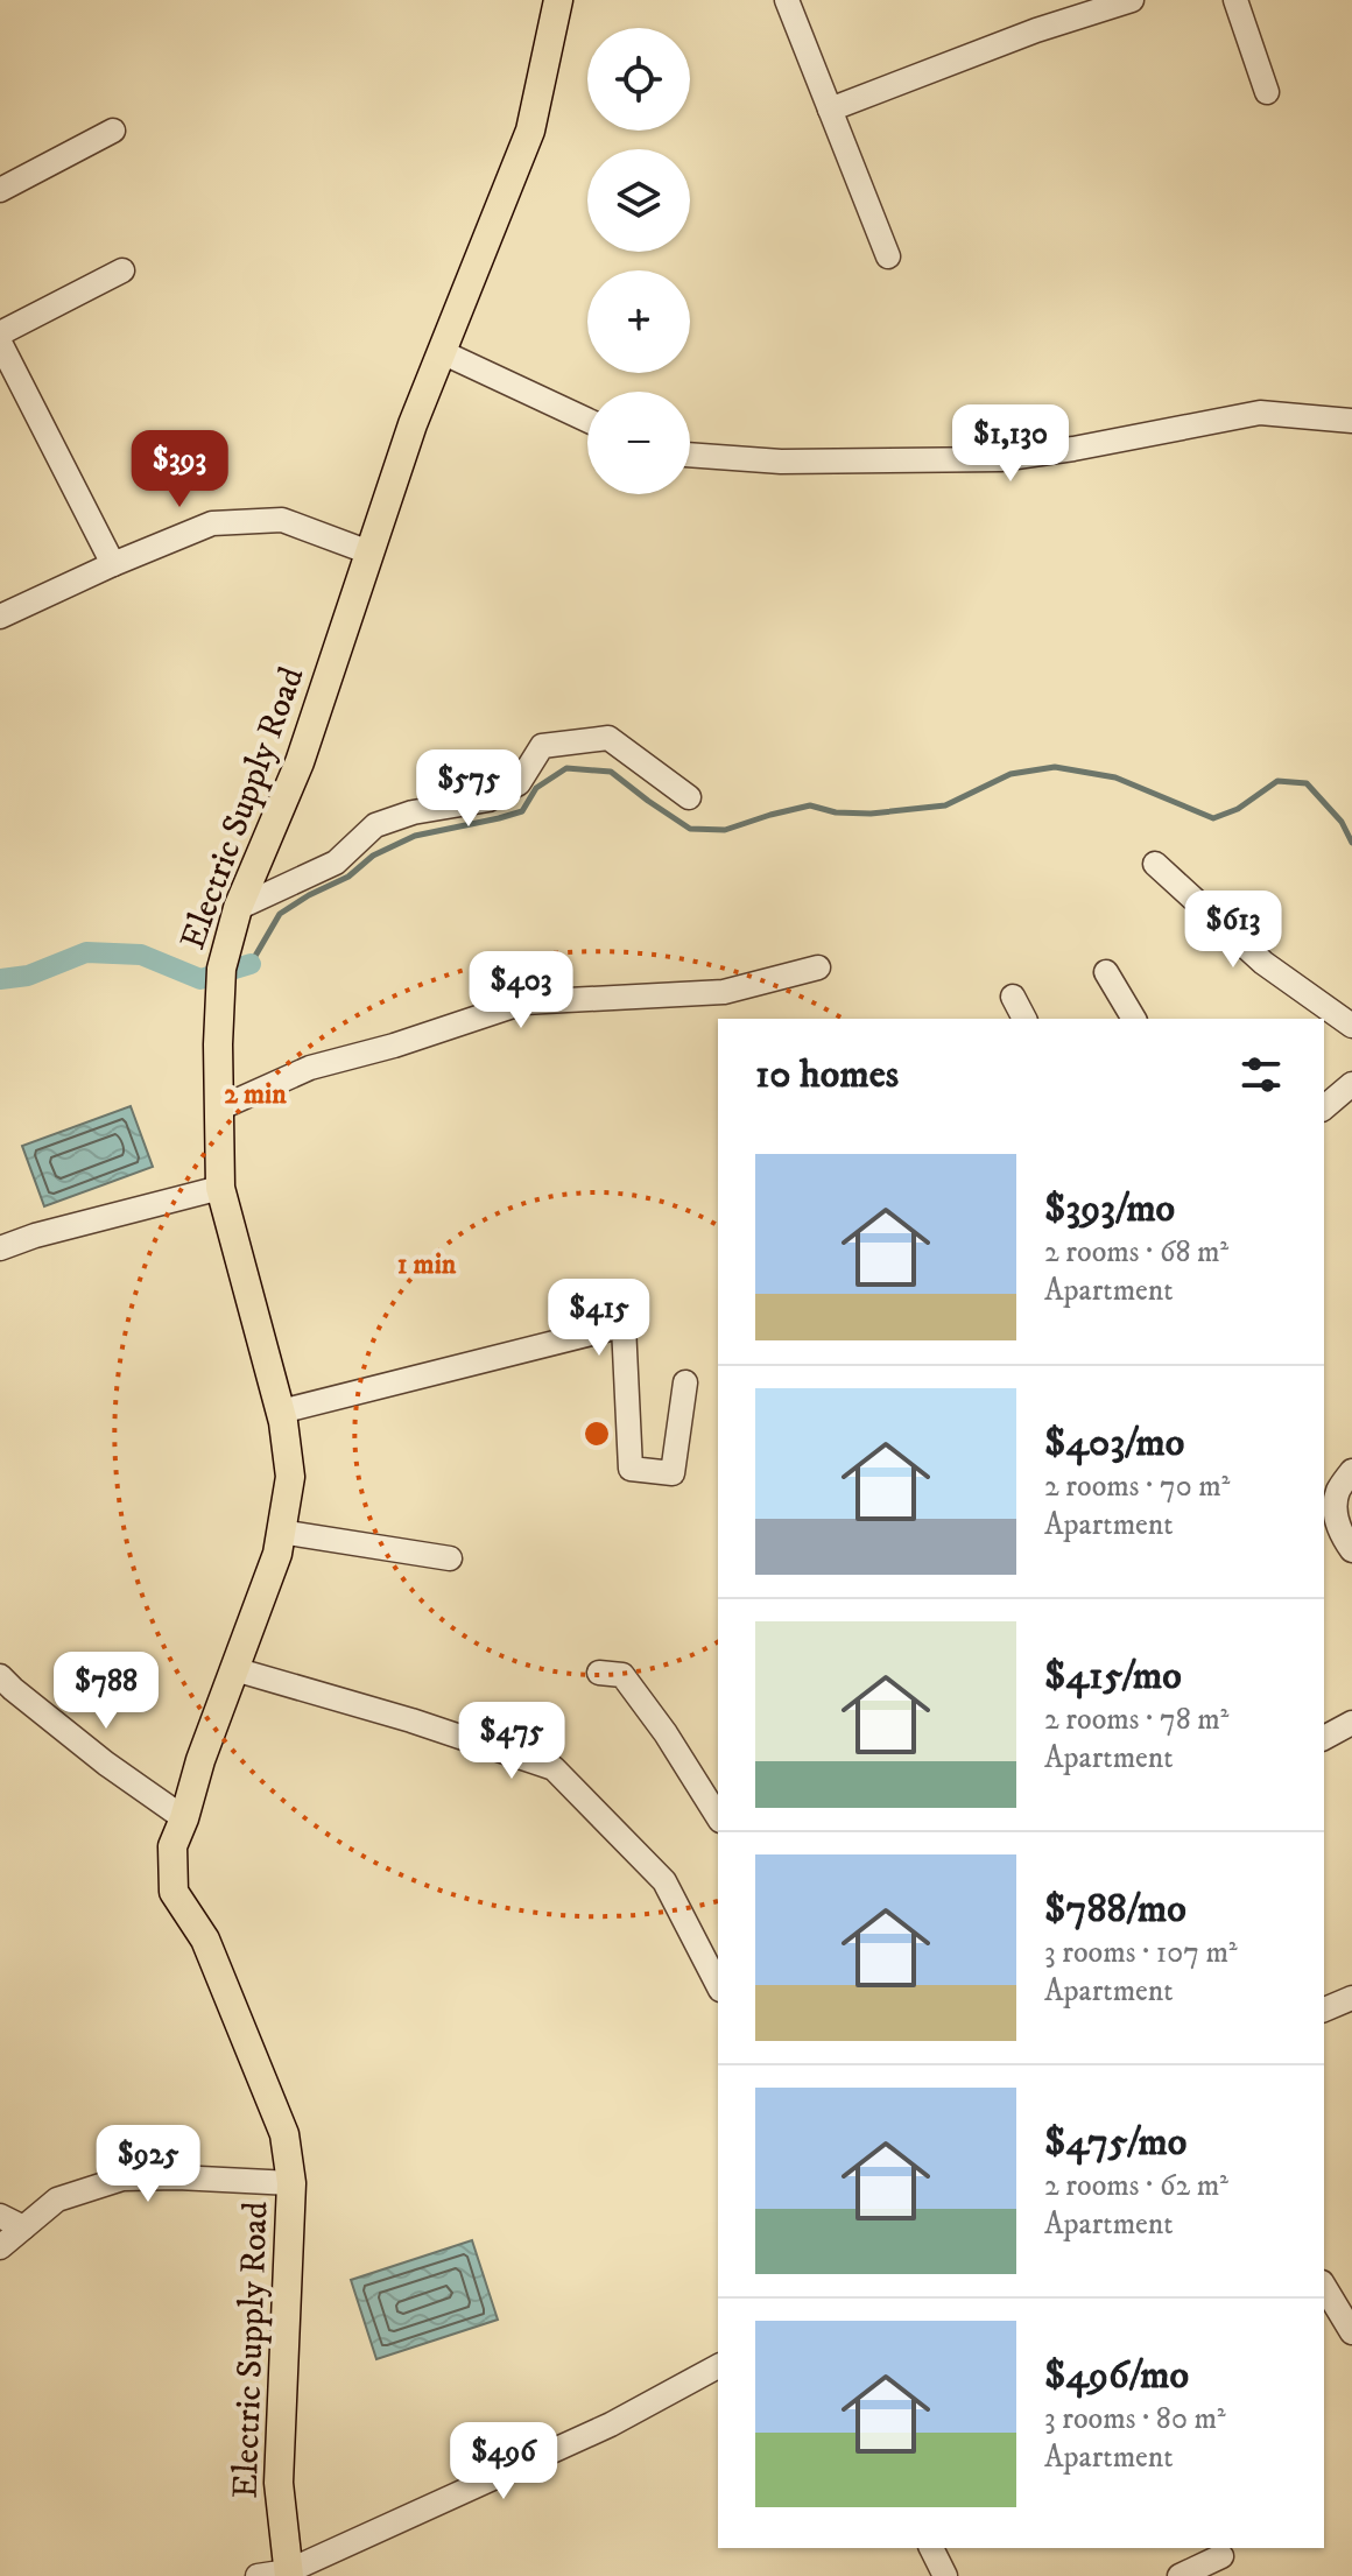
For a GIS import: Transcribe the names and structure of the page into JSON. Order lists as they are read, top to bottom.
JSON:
{
  "streets": {
    "main road": ["Electric Supply Road"]
  },
  "page": {
    "map_buttons": ["+", "−"],
    "price": [
      "$1,130",
      "$393",
      "$575",
      "$613",
      "$403",
      "$415",
      "$788",
      "$475",
      "$925",
      "$496"
    ],
    "heading": "10 homes",
    "list": [
      {
        "name": "$393/mo",
        "note": "2 rooms · 68 m² · Apartment"
      },
      {
        "name": "$403/mo",
        "note": "2 rooms · 70 m² · Apartment"
      },
      {
        "name": "$415/mo",
        "note": "2 rooms · 78 m² · Apartment"
      },
      {
        "name": "$788/mo",
        "note": "3 rooms · 107 m² · Apartment"
      },
      {
        "name": "$475/mo",
        "note": "2 rooms · 62 m² · Apartment"
      },
      {
        "name": "$496/mo",
        "note": "3 rooms · 80 m² · Apartment"
      }
    ]
  },
  "rings": ["2 min", "1 min"]
}
